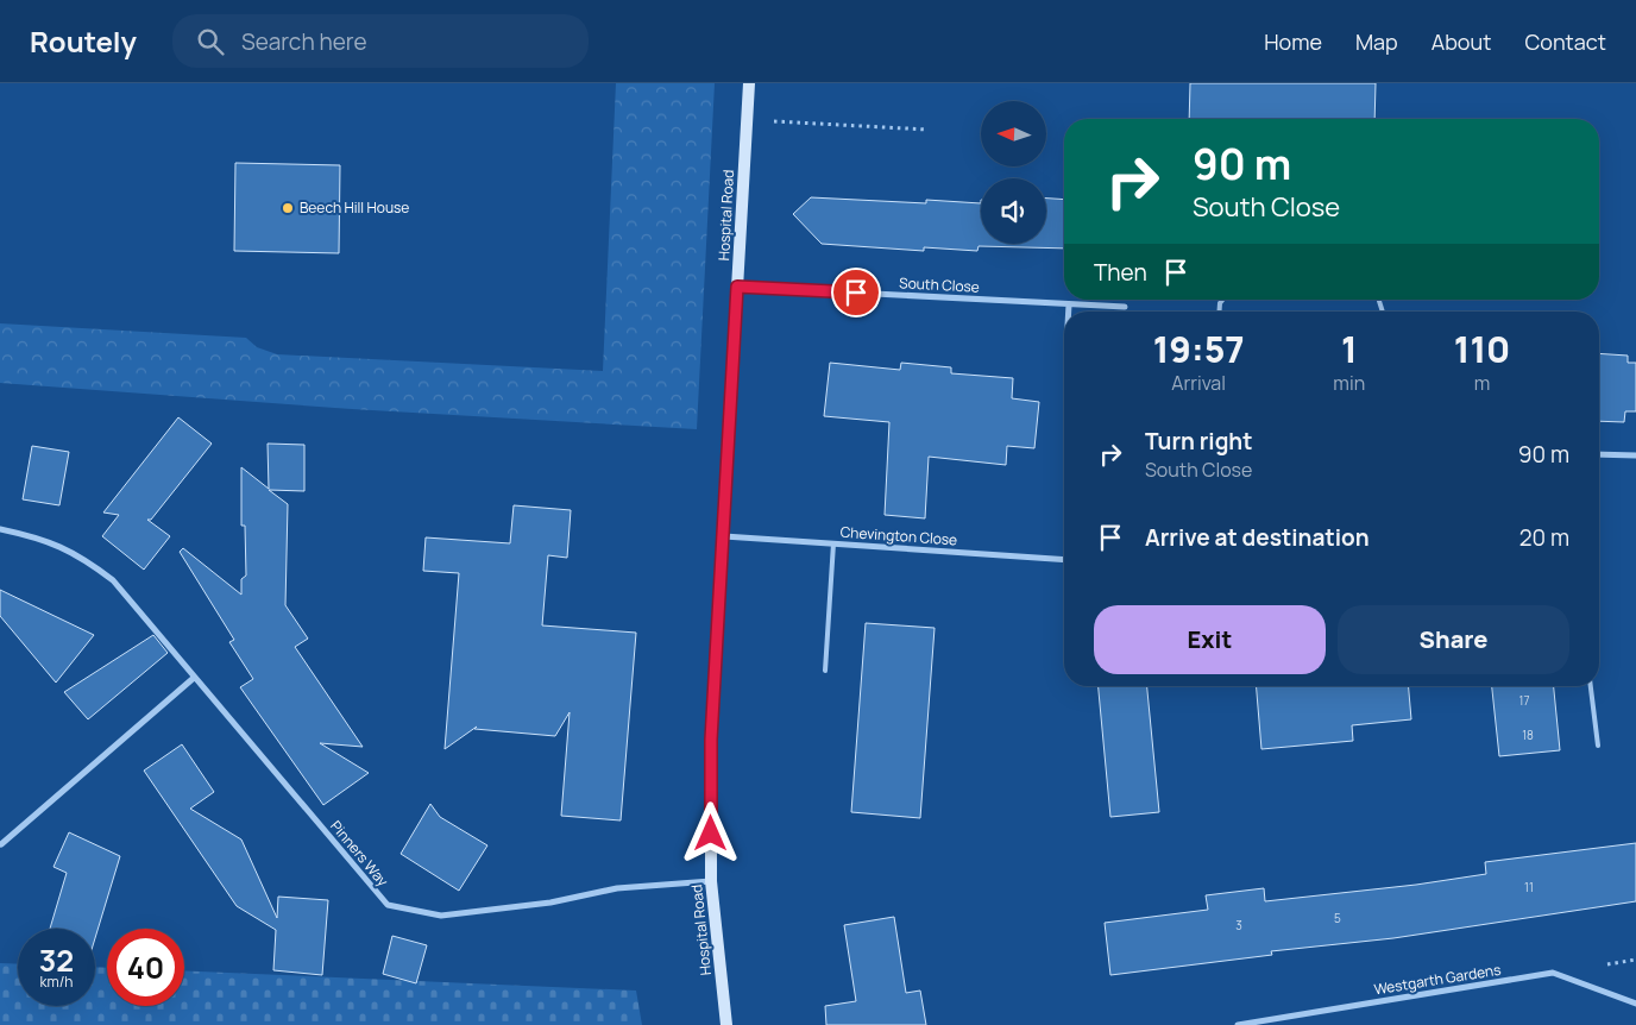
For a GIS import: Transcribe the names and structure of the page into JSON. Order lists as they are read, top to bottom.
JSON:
{
  "streets": {
    "street": [
      "Hospital Road",
      "South Close",
      "Chevington Close",
      "Pinners Way",
      "Westgarth Gardens"
    ]
  },
  "crossings": [
    ["Hospital Road", "South Close"],
    ["Hospital Road", "Chevington Close"],
    ["Hospital Road", "Pinners Way"]
  ],
  "places": ["Beech Hill House"],
  "house_numbers": [
    "17",
    "18",
    "11",
    "5",
    "3"
  ],
  "north": "left",
  "page": {
    "header": "Routely",
    "search": "Search here",
    "nav": [
      "Home",
      "Map",
      "About",
      "Contact"
    ],
    "turn": ["90 m", "South Close"],
    "then": "Then",
    "eta": [
      "19:57",
      "Arrival",
      "1",
      "min",
      "110",
      "m"
    ],
    "list": [
      {
        "name": "Turn right",
        "note": "South Close",
        "value": "90 m"
      },
      {
        "name": "Arrive at destination",
        "value": "20 m"
      }
    ],
    "buttons": ["Exit", "Share"],
    "speed": "32 km/h",
    "limit": "40"
  }
}
